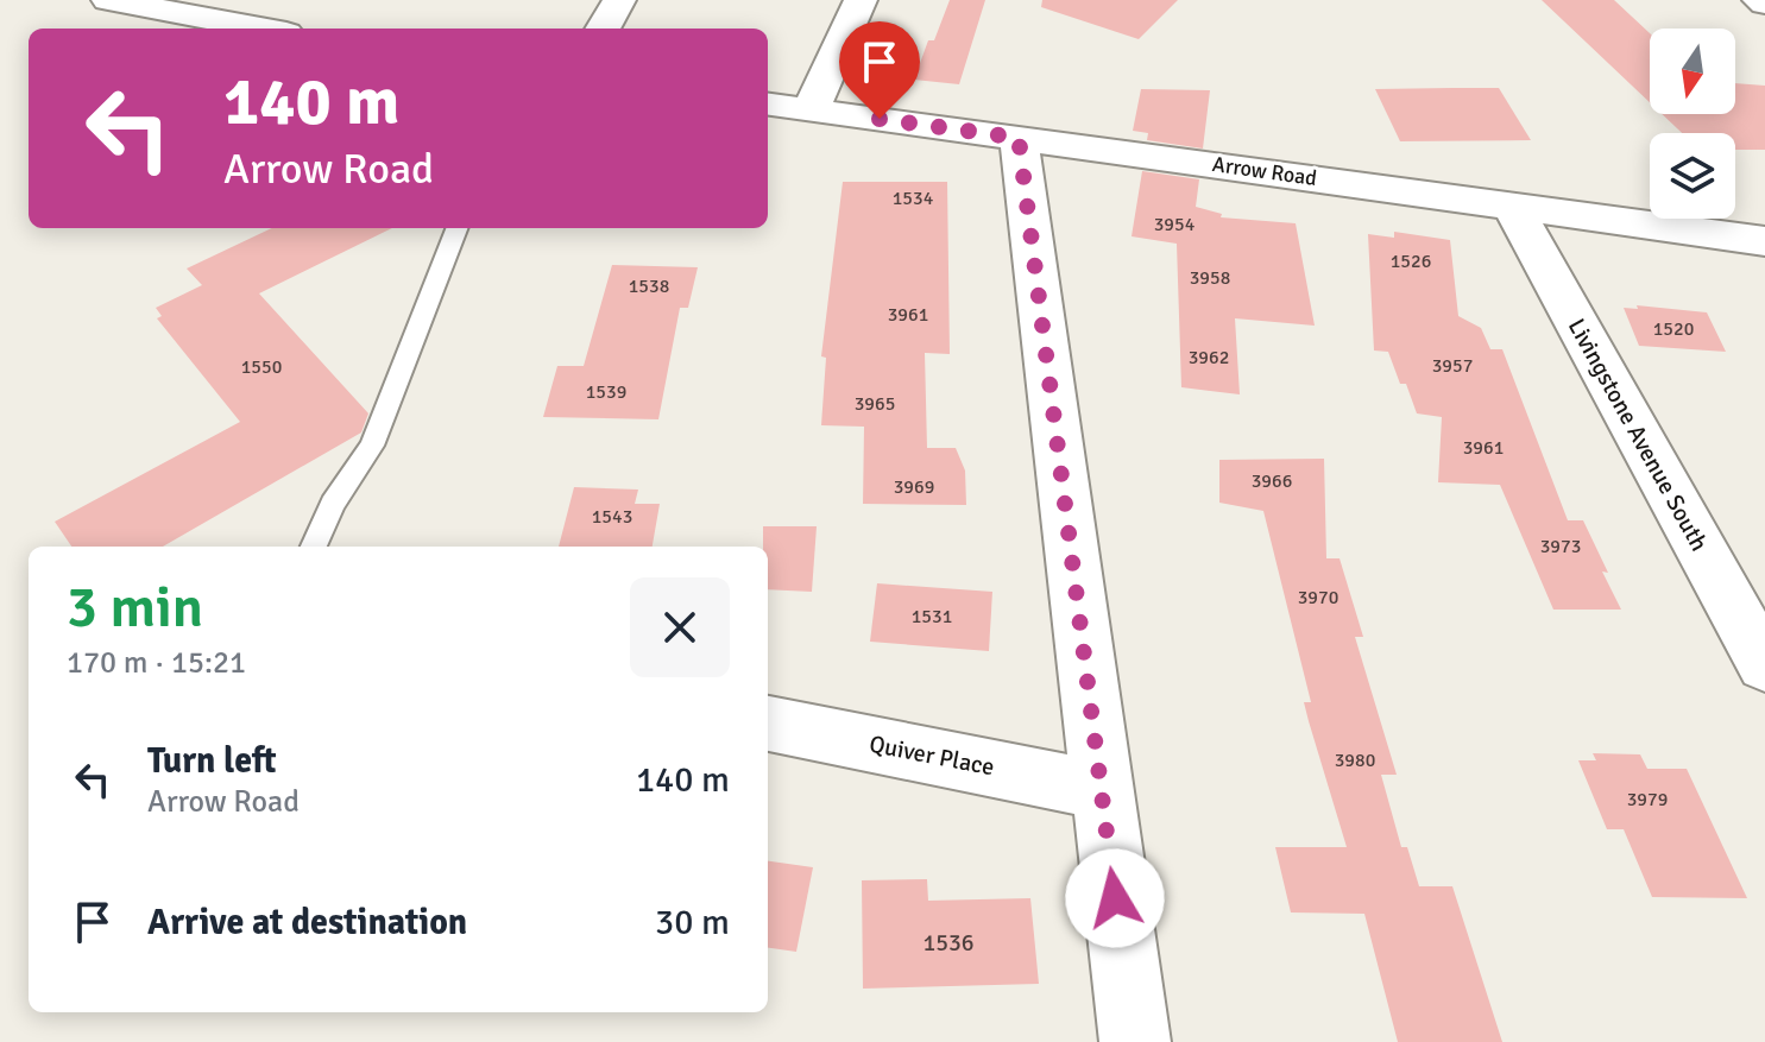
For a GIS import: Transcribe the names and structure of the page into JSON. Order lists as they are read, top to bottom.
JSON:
{
  "streets": {
    "street": ["Arrow Road", "Livingstone Avenue South", "Quiver Place"]
  },
  "crossings": [
    ["Arrow Road", "Livingstone Avenue South"]
  ],
  "house_numbers": [
    "1534",
    "3954",
    "1526",
    "3958",
    "1538",
    "3961",
    "1520",
    "3962",
    "3957",
    "1550",
    "1539",
    "3965",
    "3961",
    "3966",
    "3969",
    "1543",
    "3973",
    "3970",
    "1531",
    "3980",
    "3979",
    "1536"
  ],
  "north": "bottom",
  "page": {
    "turn": ["140 m", "Arrow Road"],
    "heading": ["3 min", "170 m · 15:21"],
    "list": [
      {
        "name": "Turn left",
        "note": "Arrow Road",
        "value": "140 m"
      },
      {
        "name": "Arrive at destination",
        "value": "30 m"
      }
    ]
  }
}
